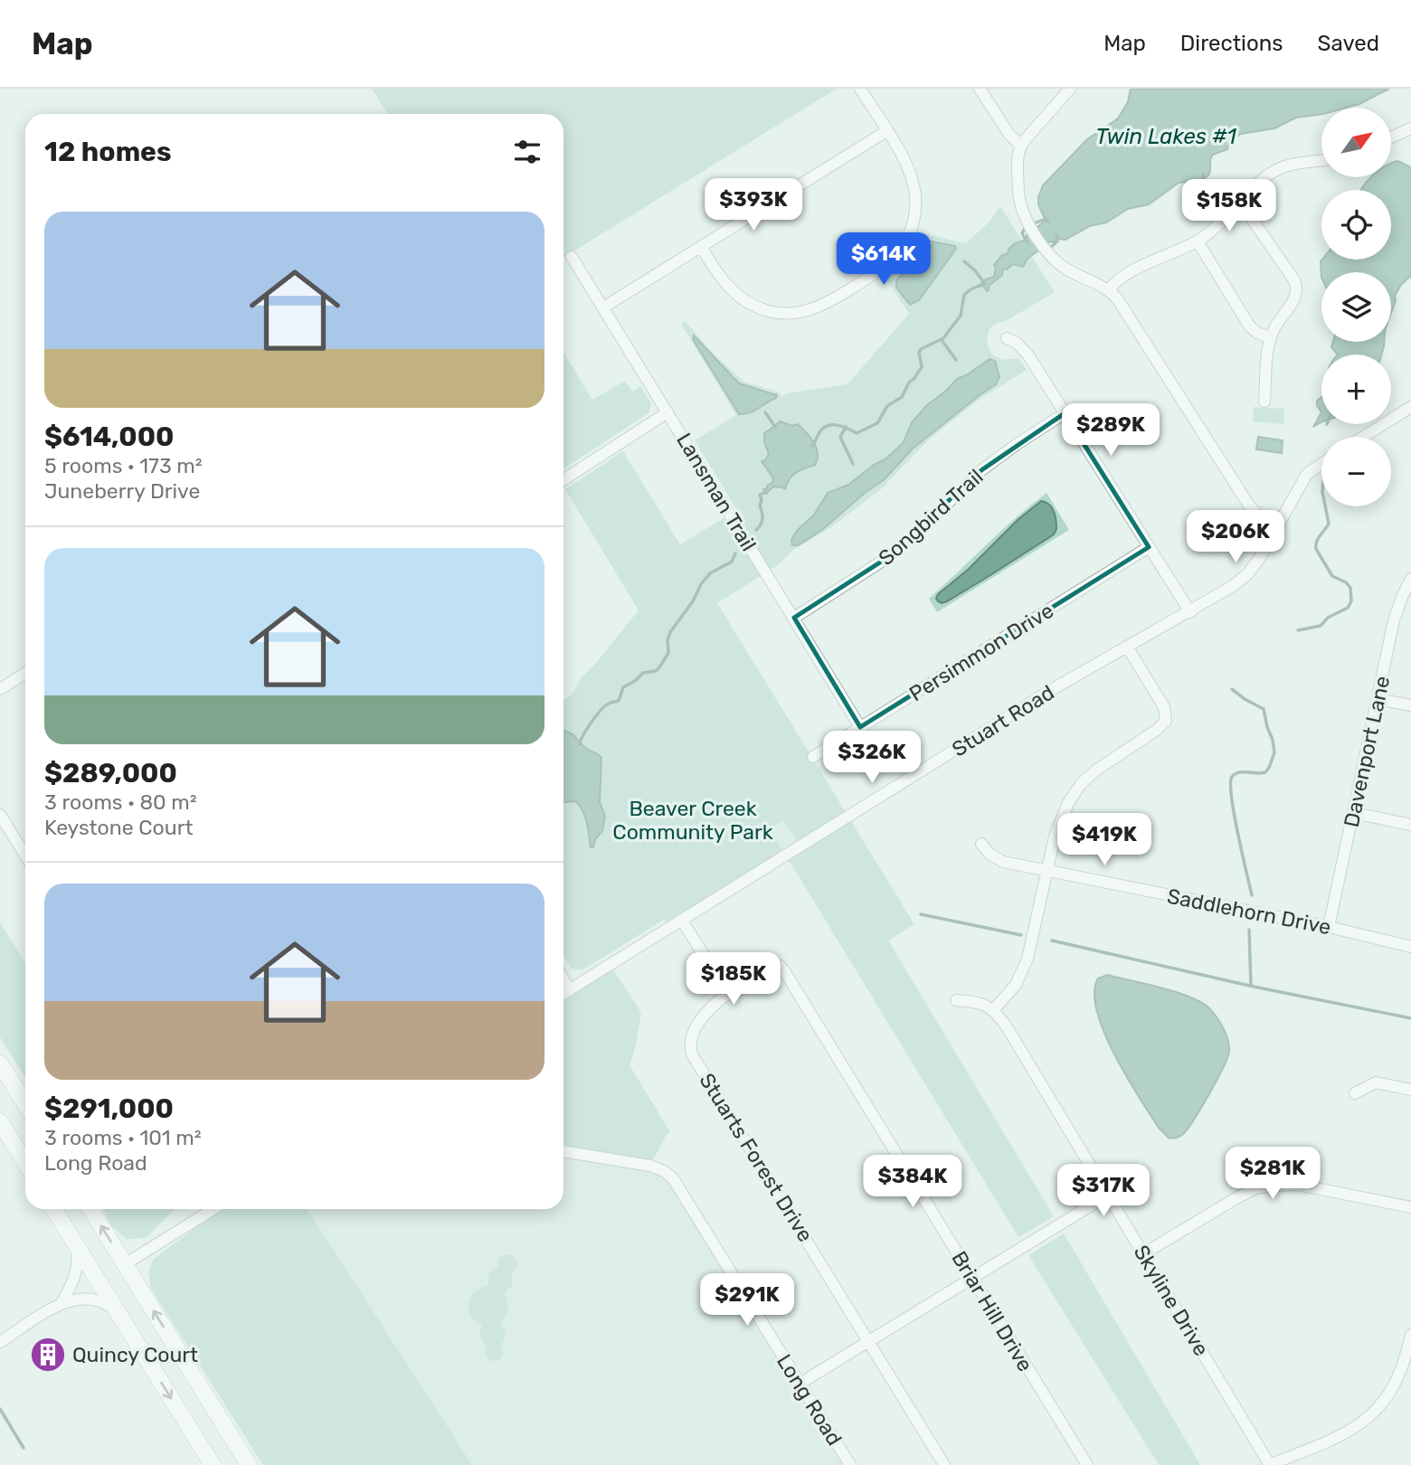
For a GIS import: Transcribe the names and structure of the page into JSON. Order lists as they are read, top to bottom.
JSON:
{
  "streets": {
    "street": [
      "Lansman Trail",
      "Songbird Trail",
      "Persimmon Drive",
      "Stuart Road",
      "Davenport Lane",
      "Saddlehorn Drive",
      "Stuarts Forest Drive",
      "Skyline Drive",
      "Briar Hill Drive",
      "Long Road"
    ]
  },
  "crossings": [
    ["Lansman Trail", "Songbird Trail"],
    ["Lansman Trail", "Persimmon Drive"],
    ["Davenport Lane", "Saddlehorn Drive"],
    ["Stuarts Forest Drive", "Briar Hill Drive"]
  ],
  "water": ["Twin Lakes #1"],
  "parks": ["Beaver Creek Community Park"],
  "places": {
    "building": ["Quincy Court"]
  },
  "north": "top right",
  "page": {
    "header": "Map",
    "nav": ["Map", "Directions", "Saved"],
    "map_buttons": ["+", "−"],
    "heading": "12 homes",
    "price": [
      "$393K",
      "$158K",
      "$614K",
      "$289K",
      "$206K",
      "$326K",
      "$419K",
      "$185K",
      "$281K",
      "$384K",
      "$317K",
      "$291K"
    ],
    "list": [
      {
        "name": "$614,000",
        "note": "5 rooms · 173 m² · Juneberry Drive"
      },
      {
        "name": "$289,000",
        "note": "3 rooms · 80 m² · Keystone Court"
      },
      {
        "name": "$291,000",
        "note": "3 rooms · 101 m² · Long Road"
      }
    ]
  }
}
